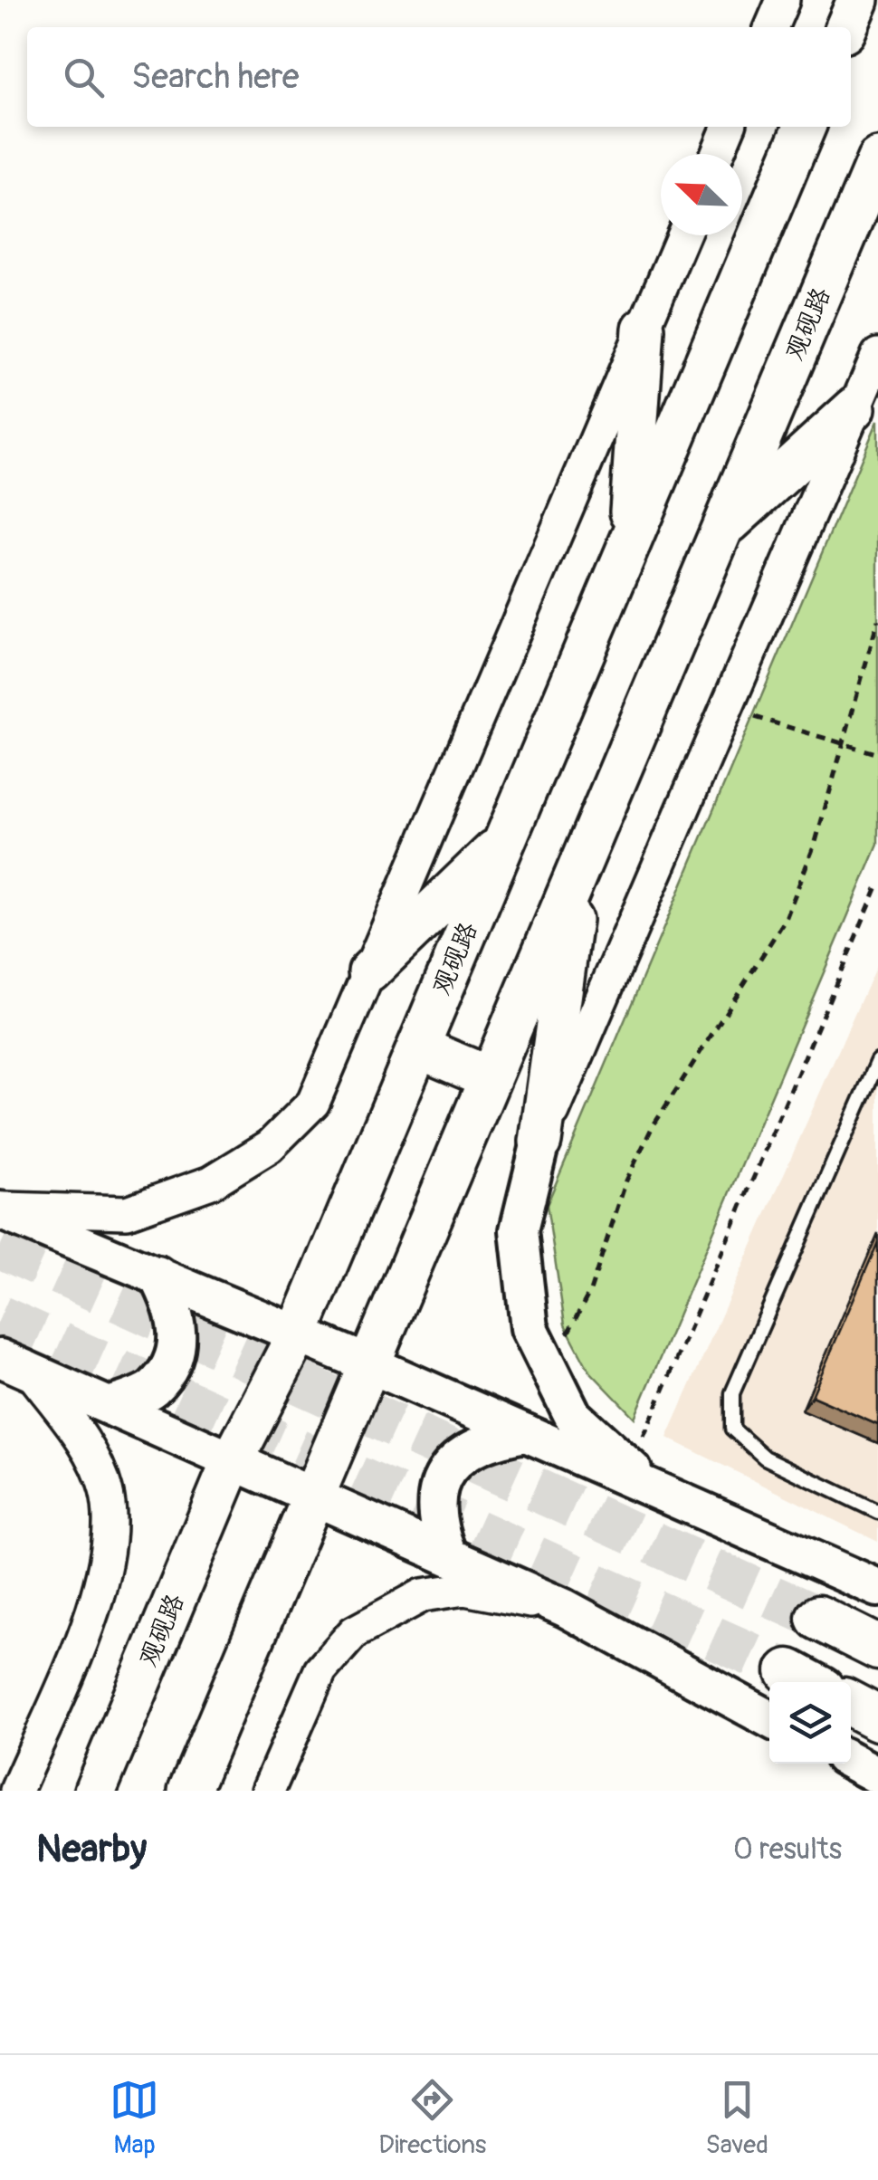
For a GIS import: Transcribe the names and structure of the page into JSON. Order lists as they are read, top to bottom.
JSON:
{
  "streets": {
    "main road": ["观砚路"]
  },
  "north": "top left",
  "page": {
    "search": "Search here",
    "heading": ["Nearby", "0 results"],
    "nav": ["Map", "Directions", "Saved"]
  }
}
